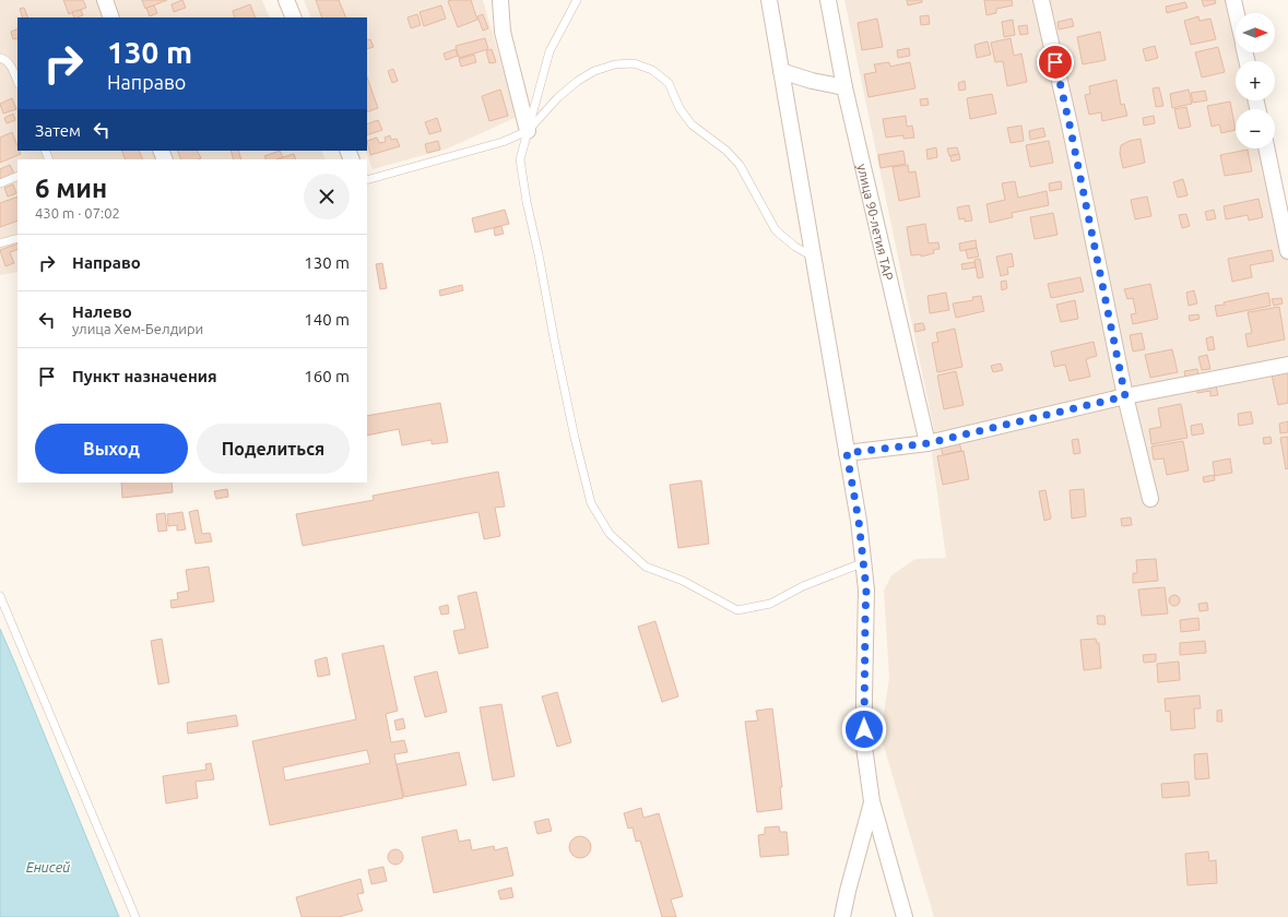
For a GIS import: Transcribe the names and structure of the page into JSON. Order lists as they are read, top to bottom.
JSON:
{
  "streets": {
    "street": ["улица 90-летия ТАР"]
  },
  "water": ["Енисей"],
  "north": "right",
  "page": {
    "map_buttons": ["+", "−"],
    "turn": ["130 m", "Направо"],
    "then": "Затем",
    "heading": ["6 мин", "430 m · 07:02"],
    "list": [
      {
        "name": "Направо",
        "value": "130 m"
      },
      {
        "name": "Налево",
        "note": "улица Хем-Белдири",
        "value": "140 m"
      },
      {
        "name": "Пункт назначения",
        "value": "160 m"
      }
    ],
    "buttons": ["Выход", "Поделиться"]
  }
}
